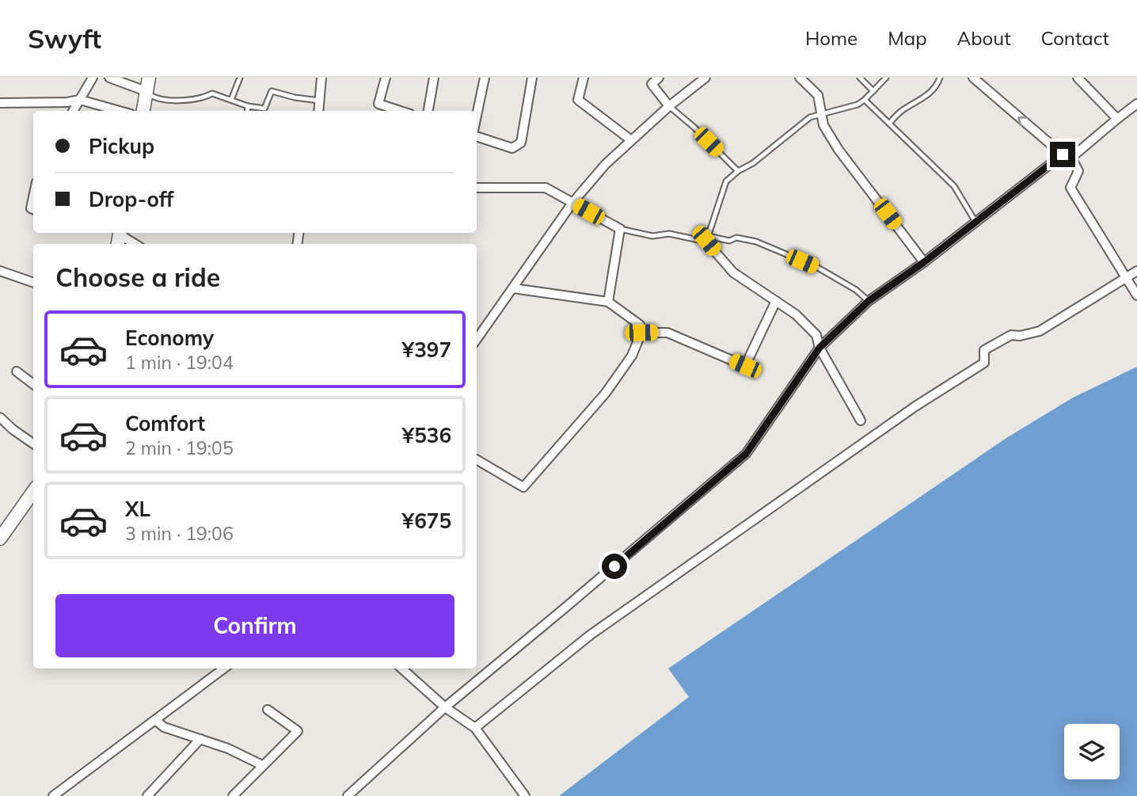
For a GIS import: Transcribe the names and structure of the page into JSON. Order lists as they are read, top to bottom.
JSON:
{
  "page": {
    "header": "Swyft",
    "nav": [
      "Home",
      "Map",
      "About",
      "Contact"
    ],
    "banner": ["Pickup", "Drop-off"],
    "heading": "Choose a ride",
    "list": [
      {
        "name": "Economy",
        "note": "1 min · 19:04",
        "value": "¥397"
      },
      {
        "name": "Comfort",
        "note": "2 min · 19:05",
        "value": "¥536"
      },
      {
        "name": "XL",
        "note": "3 min · 19:06",
        "value": "¥675"
      }
    ],
    "buttons": "Confirm"
  }
}
